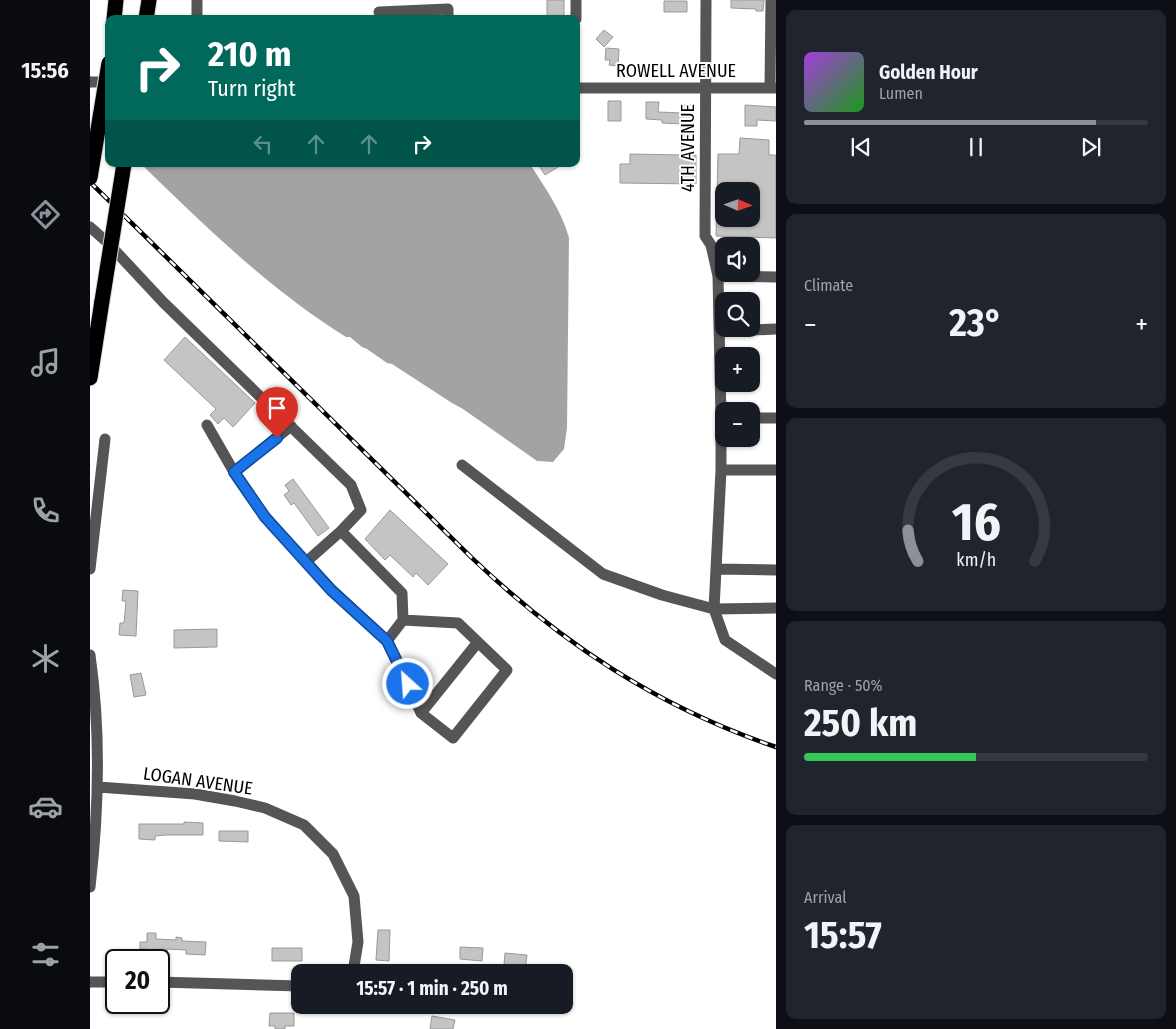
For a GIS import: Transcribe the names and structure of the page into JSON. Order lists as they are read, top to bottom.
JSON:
{
  "streets": {
    "street": ["ROWELL AVENUE", "4TH AVENUE", "LOGAN AVENUE"]
  },
  "crossings": [
    ["ROWELL AVENUE", "4TH AVENUE"]
  ],
  "north": "right",
  "page": {
    "tabs": "15:56",
    "turn": ["210 m", "Turn right"],
    "song": ["Golden Hour", "Lumen"],
    "map_buttons": ["+", "−"],
    "tile": [
      "Climate",
      ["Range · 50%", "250 km"],
      ["Arrival", "15:57"]
    ],
    "heat": ["−", "23°", "+"],
    "limit": "20",
    "trip": "15:57 · 1 min · 250 m",
    "gauge": ["16", "km/h"]
  }
}
